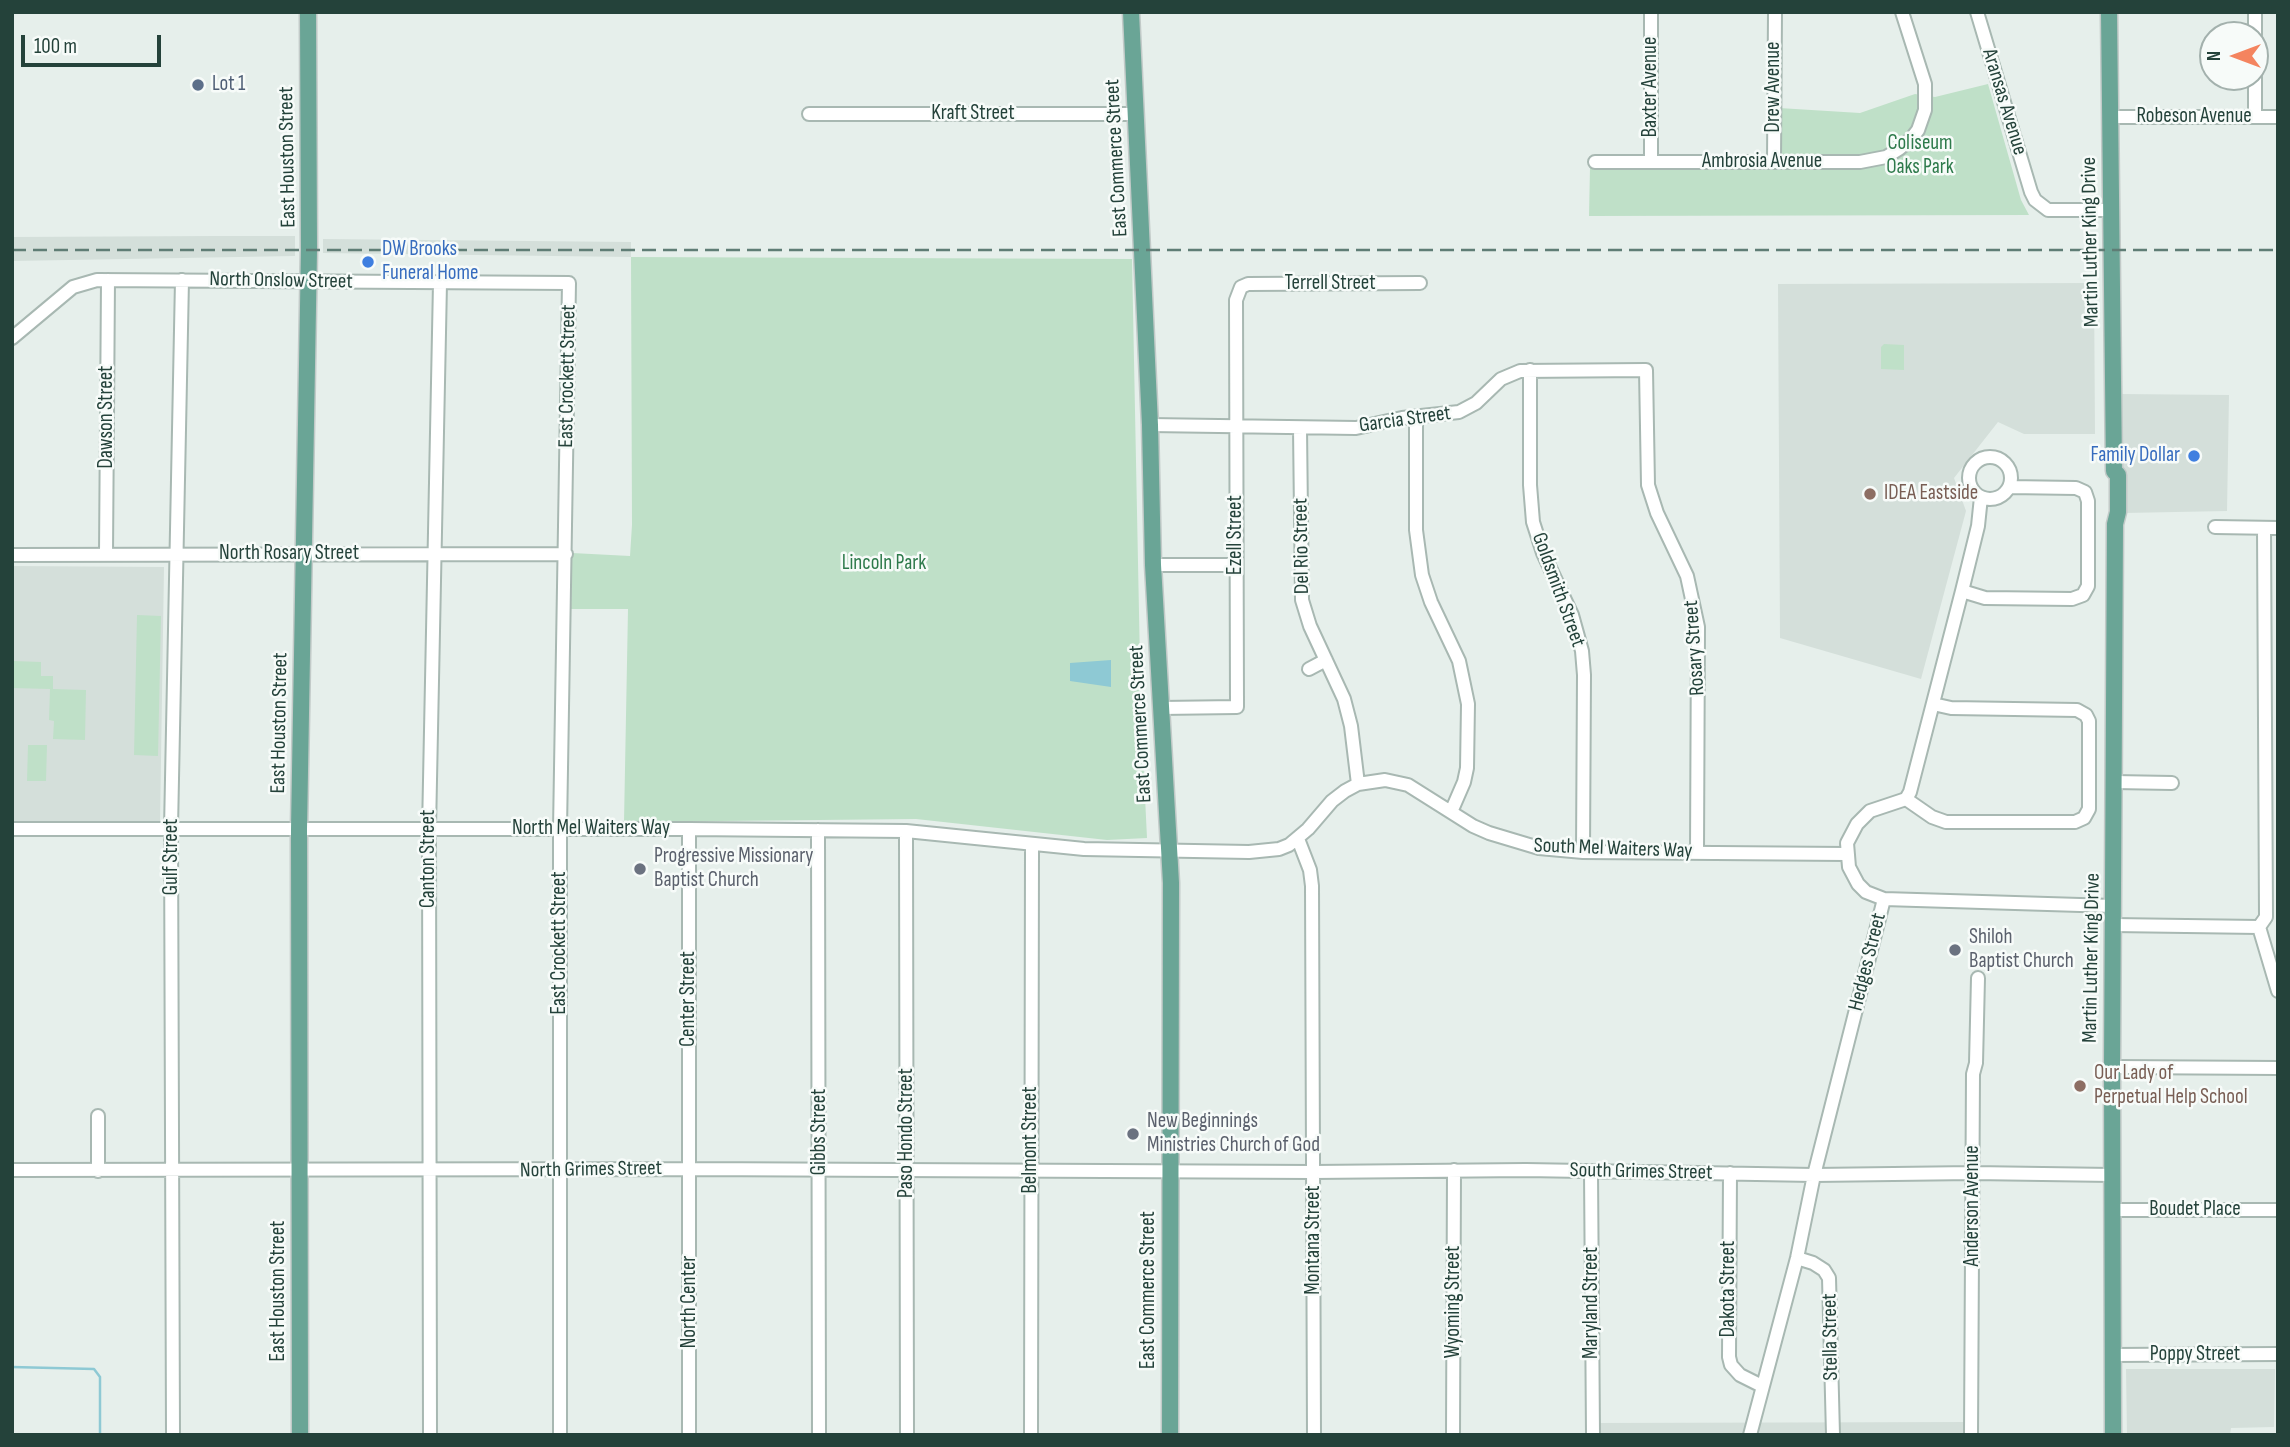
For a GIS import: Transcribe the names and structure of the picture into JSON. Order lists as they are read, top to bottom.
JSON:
{
  "streets": {
    "main road": ["East Houston Street", "East Commerce Street", "Martin Luther King Drive"],
    "street": [
      "Baxter Avenue",
      "Drew Avenue",
      "Aransas Avenue",
      "Kraft Street",
      "Robeson Avenue",
      "Ambrosia Avenue",
      "North Onslow Street",
      "Terrell Street",
      "East Crockett Street",
      "Dawson Street",
      "Garcia Street",
      "Ezell Street",
      "Del Rio Street",
      "North Rosary Street",
      "Goldsmith Street",
      "Rosary Street",
      "North Mel Waiters Way",
      "South Mel Waiters Way",
      "Gulf Street",
      "Canton Street",
      "Hedges Street",
      "Center Street",
      "Gibbs Street",
      "Paso Hondo Street",
      "Belmont Street",
      "North Grimes Street",
      "South Grimes Street",
      "Anderson Avenue",
      "Boudet Place",
      "Montana Street",
      "Dakota Street",
      "North Center",
      "Wyoming Street",
      "Maryland Street",
      "Stella Street",
      "Poppy Street"
    ]
  },
  "crossings": [
    ["Baxter Avenue", "Ambrosia Avenue"],
    ["Drew Avenue", "Ambrosia Avenue"],
    ["Aransas Avenue", "Martin Luther King Drive"],
    ["Kraft Street", "East Commerce Street"],
    ["Robeson Avenue", "Martin Luther King Drive"],
    ["East Houston Street", "North Onslow Street"],
    ["East Houston Street", "North Rosary Street"],
    ["East Houston Street", "North Mel Waiters Way"],
    ["East Houston Street", "North Grimes Street"],
    ["East Commerce Street", "Garcia Street"],
    ["East Commerce Street", "Ezell Street"],
    ["East Commerce Street", "North Mel Waiters Way"],
    ["East Commerce Street", "North Grimes Street"],
    ["East Commerce Street", "South Grimes Street"],
    ["Martin Luther King Drive", "South Grimes Street"],
    ["Martin Luther King Drive", "Boudet Place"],
    ["Martin Luther King Drive", "Poppy Street"],
    ["North Onslow Street", "East Crockett Street"],
    ["North Onslow Street", "Dawson Street"],
    ["North Onslow Street", "Gulf Street"],
    ["North Onslow Street", "Canton Street"],
    ["Terrell Street", "Ezell Street"],
    ["East Crockett Street", "North Rosary Street"],
    ["East Crockett Street", "North Mel Waiters Way"],
    ["East Crockett Street", "North Grimes Street"],
    ["Dawson Street", "North Rosary Street"],
    ["Garcia Street", "Ezell Street"],
    ["Garcia Street", "Del Rio Street"],
    ["Garcia Street", "Goldsmith Street"],
    ["Garcia Street", "Rosary Street"],
    ["Del Rio Street", "South Mel Waiters Way"],
    ["North Rosary Street", "Gulf Street"],
    ["North Rosary Street", "Canton Street"],
    ["Goldsmith Street", "South Mel Waiters Way"],
    ["Rosary Street", "South Mel Waiters Way"],
    ["North Mel Waiters Way", "Gulf Street"],
    ["North Mel Waiters Way", "Canton Street"],
    ["North Mel Waiters Way", "Center Street"],
    ["North Mel Waiters Way", "Gibbs Street"],
    ["North Mel Waiters Way", "Paso Hondo Street"],
    ["North Mel Waiters Way", "Belmont Street"],
    ["South Mel Waiters Way", "Hedges Street"],
    ["Gulf Street", "North Grimes Street"],
    ["Canton Street", "North Grimes Street"],
    ["Hedges Street", "South Grimes Street"],
    ["Hedges Street", "Dakota Street"],
    ["Hedges Street", "Stella Street"],
    ["Center Street", "North Grimes Street"],
    ["Center Street", "North Center"],
    ["Gibbs Street", "North Grimes Street"],
    ["Paso Hondo Street", "North Grimes Street"],
    ["Belmont Street", "North Grimes Street"],
    ["North Grimes Street", "South Grimes Street"],
    ["North Grimes Street", "North Center"],
    ["South Grimes Street", "Anderson Avenue"],
    ["South Grimes Street", "Montana Street"],
    ["South Grimes Street", "Dakota Street"],
    ["South Grimes Street", "Wyoming Street"],
    ["South Grimes Street", "Maryland Street"]
  ],
  "parks": ["Coliseum Oaks Park", "Lincoln Park"],
  "places": [
    "Lot 1",
    "DW Brooks Funeral Home",
    "Family Dollar",
    "IDEA Eastside",
    "Progressive Missionary Baptist Church",
    "Shiloh Baptist Church",
    "Our Lady of Perpetual Help School",
    "New Beginnings Ministries Church of God"
  ],
  "scale_bar": "100 m",
  "north": "left"
}
